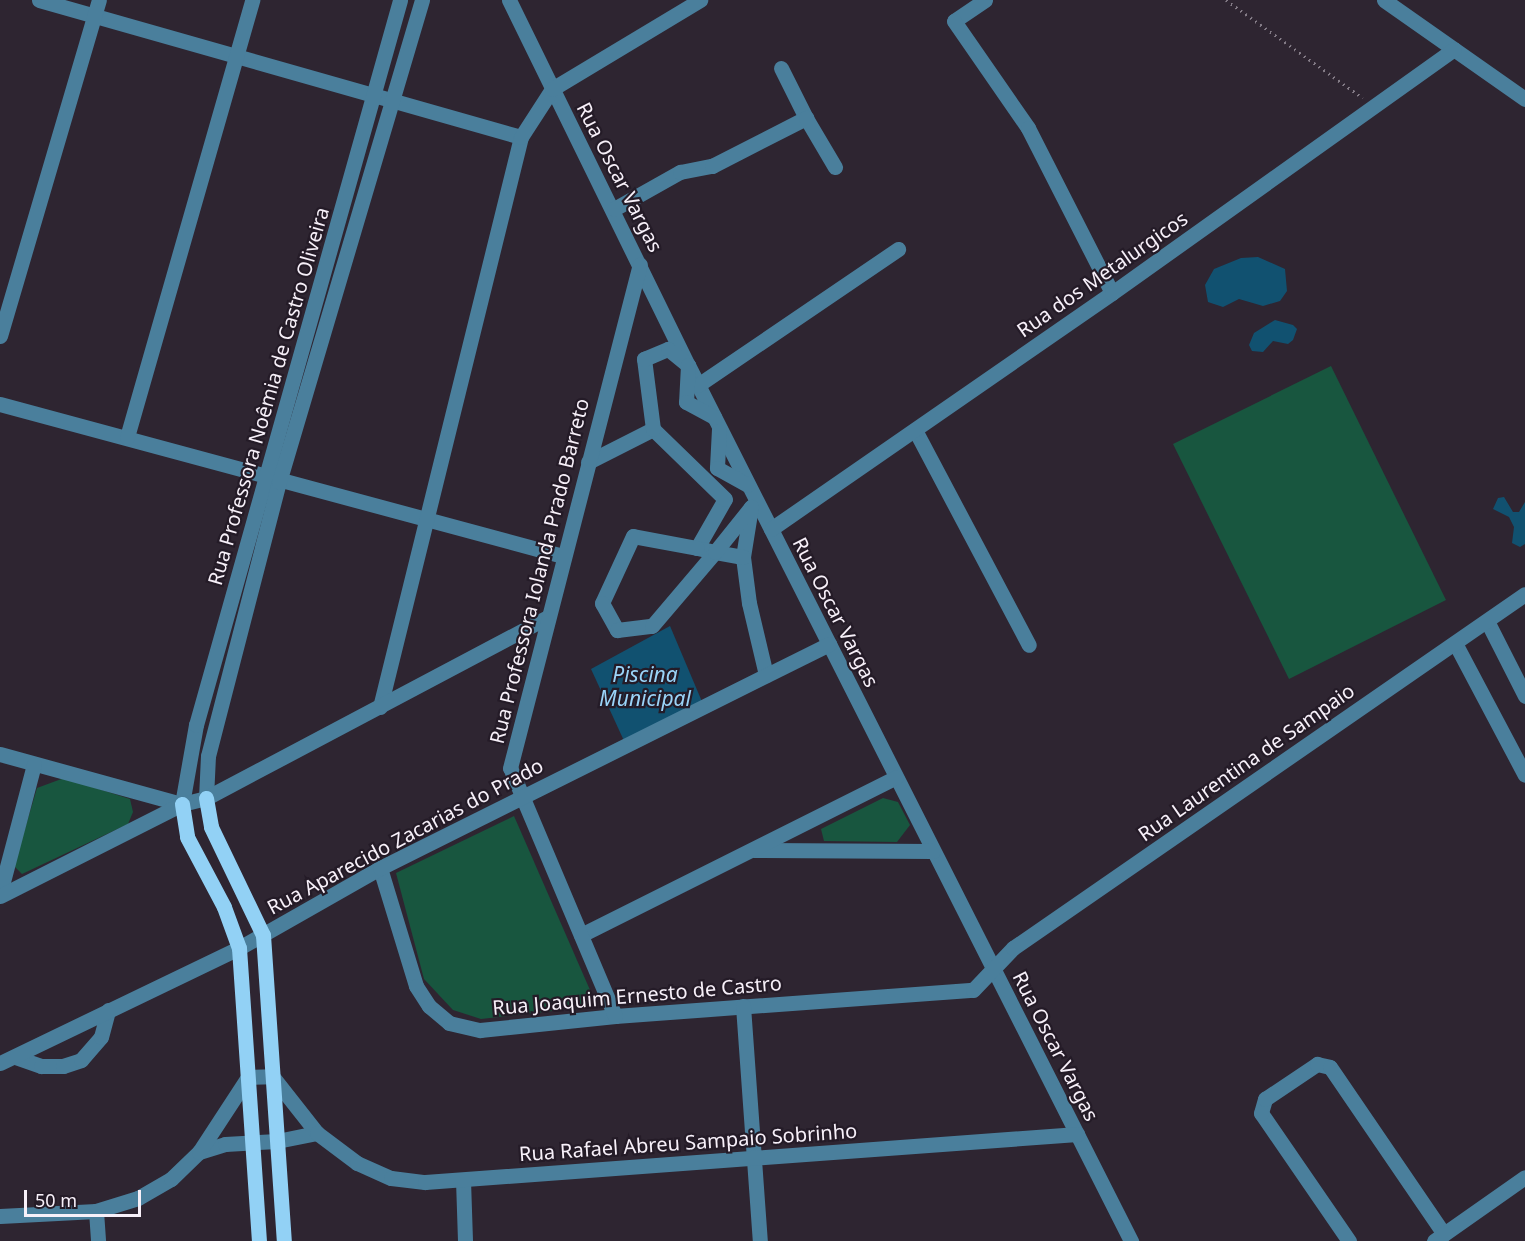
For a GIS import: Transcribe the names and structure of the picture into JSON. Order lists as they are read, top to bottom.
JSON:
{
  "streets": {
    "street": [
      "Rua Oscar Vargas",
      "Rua dos Metalurgicos",
      "Rua Professora Noêmia de Castro Oliveira",
      "Rua Professora Iolanda Prado Barreto",
      "Rua Laurentina de Sampaio",
      "Rua Aparecido Zacarias do Prado",
      "Rua Joaquim Ernesto de Castro",
      "Rua Rafael Abreu Sampaio Sobrinho"
    ]
  },
  "crossings": [
    ["Rua Oscar Vargas", "Rua dos Metalurgicos"],
    ["Rua Oscar Vargas", "Rua Professora Iolanda Prado Barreto"],
    ["Rua Oscar Vargas", "Rua Laurentina de Sampaio"],
    ["Rua Oscar Vargas", "Rua Aparecido Zacarias do Prado"],
    ["Rua Oscar Vargas", "Rua Joaquim Ernesto de Castro"],
    ["Rua Oscar Vargas", "Rua Rafael Abreu Sampaio Sobrinho"],
    ["Rua Professora Iolanda Prado Barreto", "Rua Aparecido Zacarias do Prado"],
    ["Rua Professora Iolanda Prado Barreto", "Rua Joaquim Ernesto de Castro"],
    ["Rua Laurentina de Sampaio", "Rua Joaquim Ernesto de Castro"],
    ["Rua Aparecido Zacarias do Prado", "Rua Joaquim Ernesto de Castro"]
  ],
  "water": ["Piscina Municipal"],
  "scale_bar": "50 m"
}
